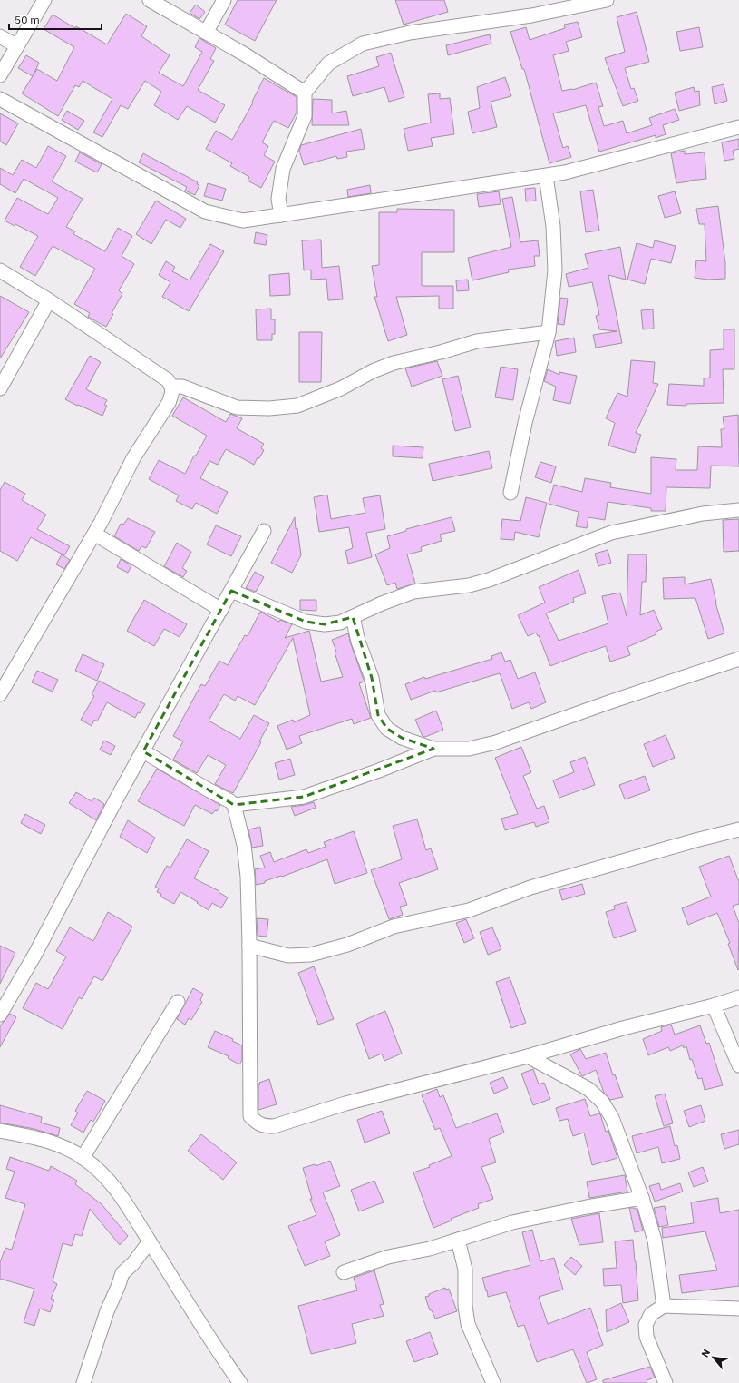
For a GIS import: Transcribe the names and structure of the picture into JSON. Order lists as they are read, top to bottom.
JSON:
{
  "scale_bar": "50 m",
  "north": "top left"
}
